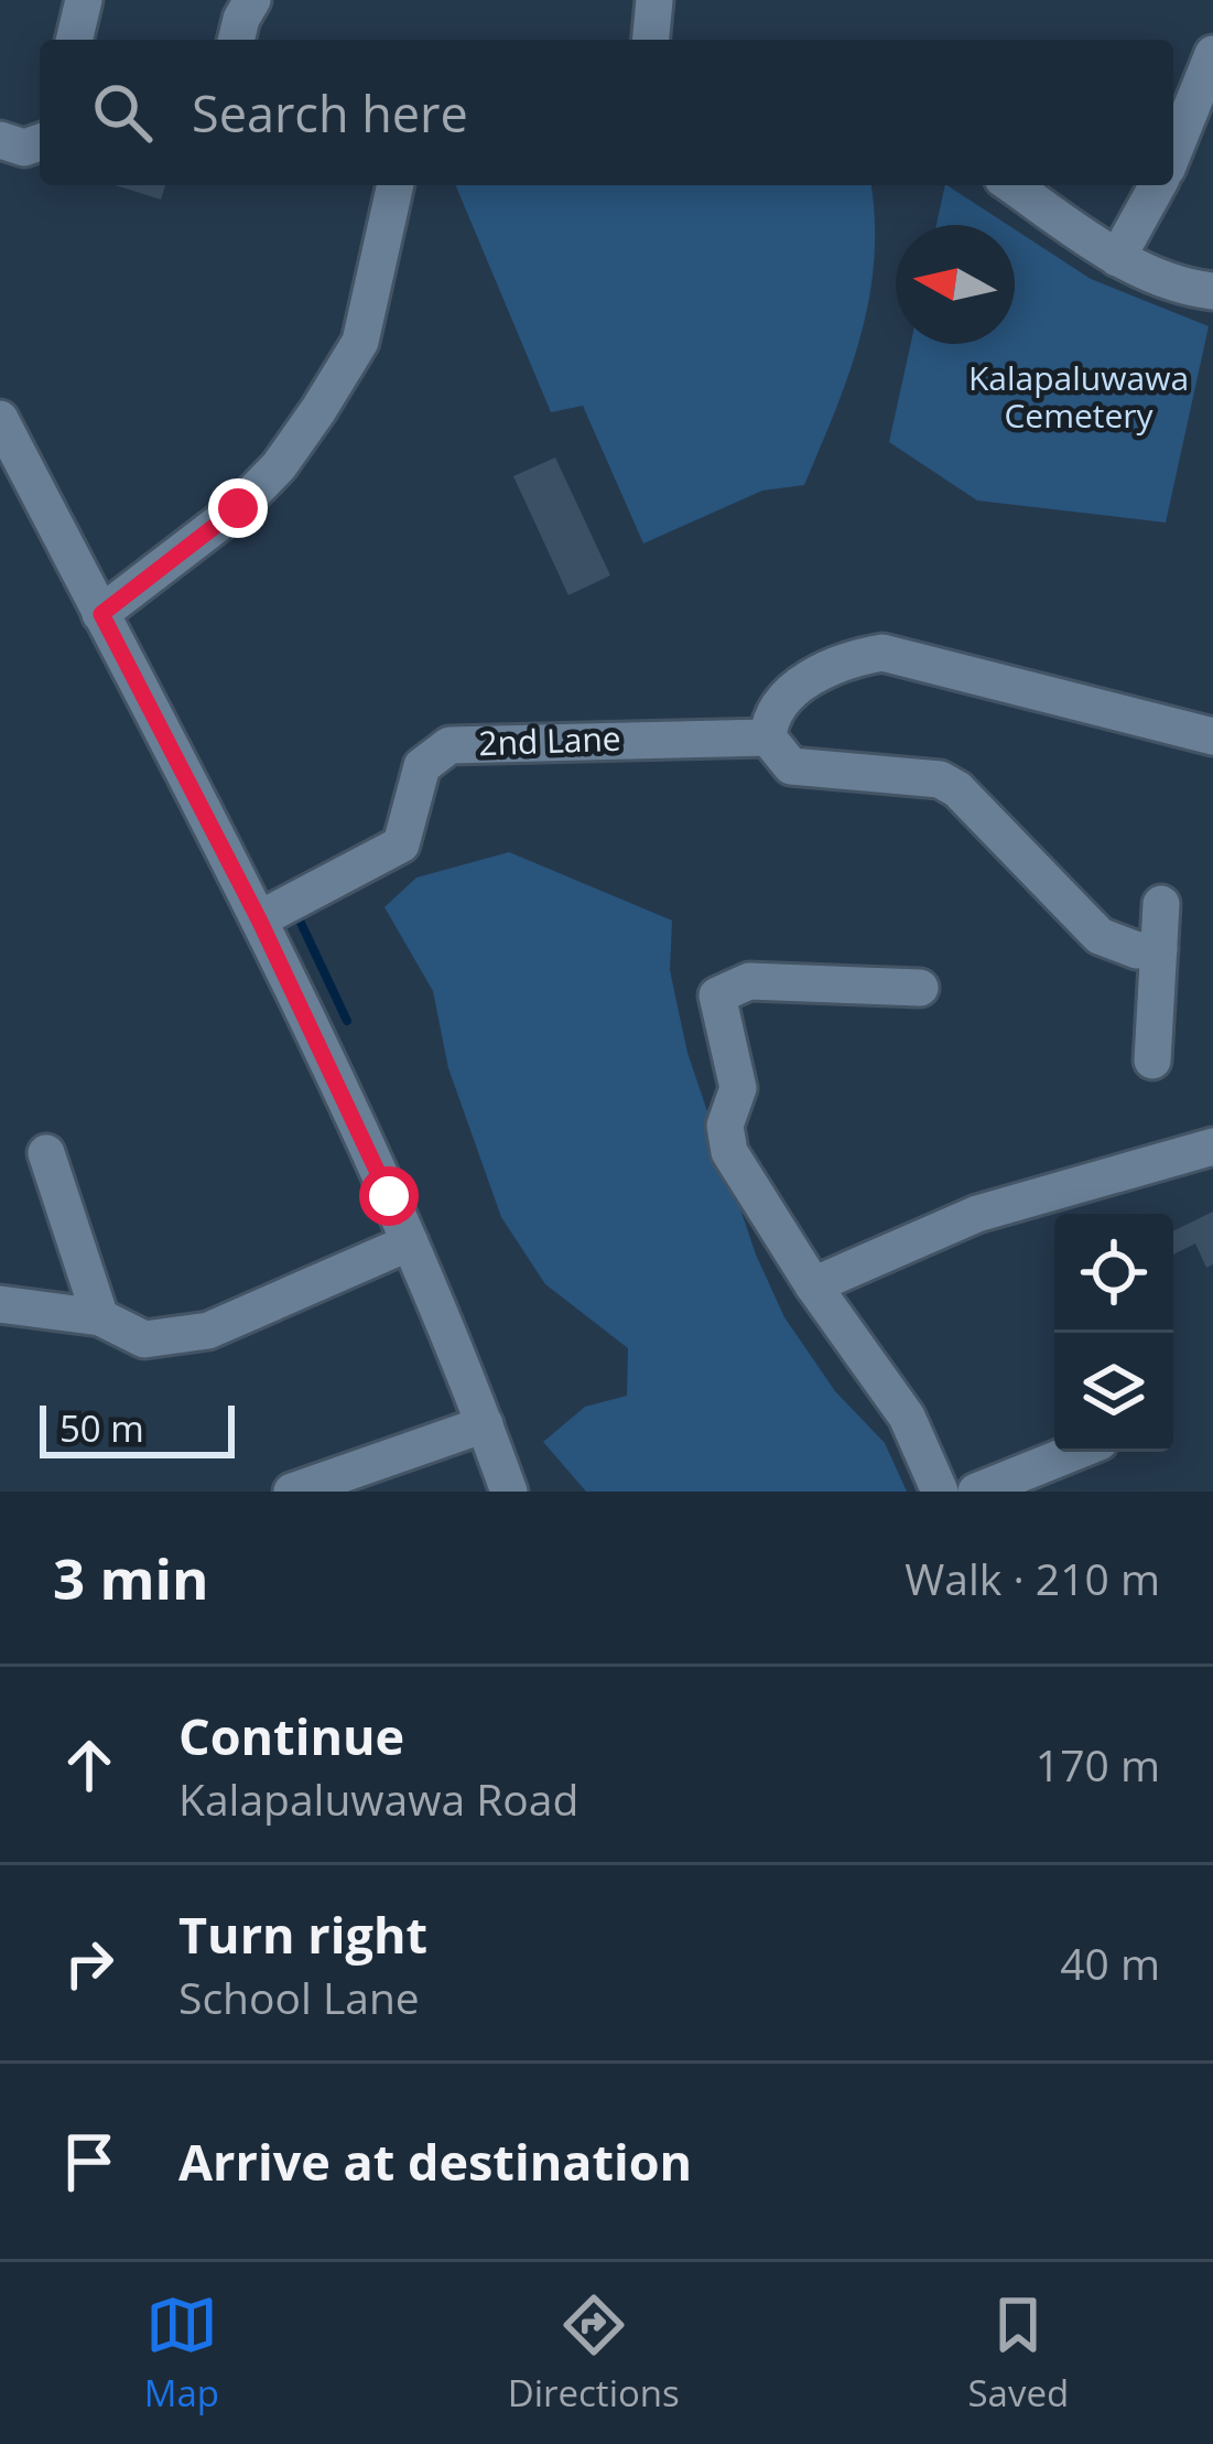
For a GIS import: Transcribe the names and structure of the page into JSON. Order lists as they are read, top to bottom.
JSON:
{
  "streets": {
    "street": ["2nd Lane"]
  },
  "parks": ["Kalapaluwawa Cemetery"],
  "scale_bar": "50 m",
  "north": "left",
  "page": {
    "search": "Search here",
    "scale": "50 m",
    "heading": ["3 min", "Walk · 210 m"],
    "list": [
      ["Continue", "Kalapaluwawa Road", "170 m"],
      ["Turn right", "School Lane", "40 m"],
      "Arrive at destination"
    ],
    "nav": ["Map", "Directions", "Saved"]
  }
}
